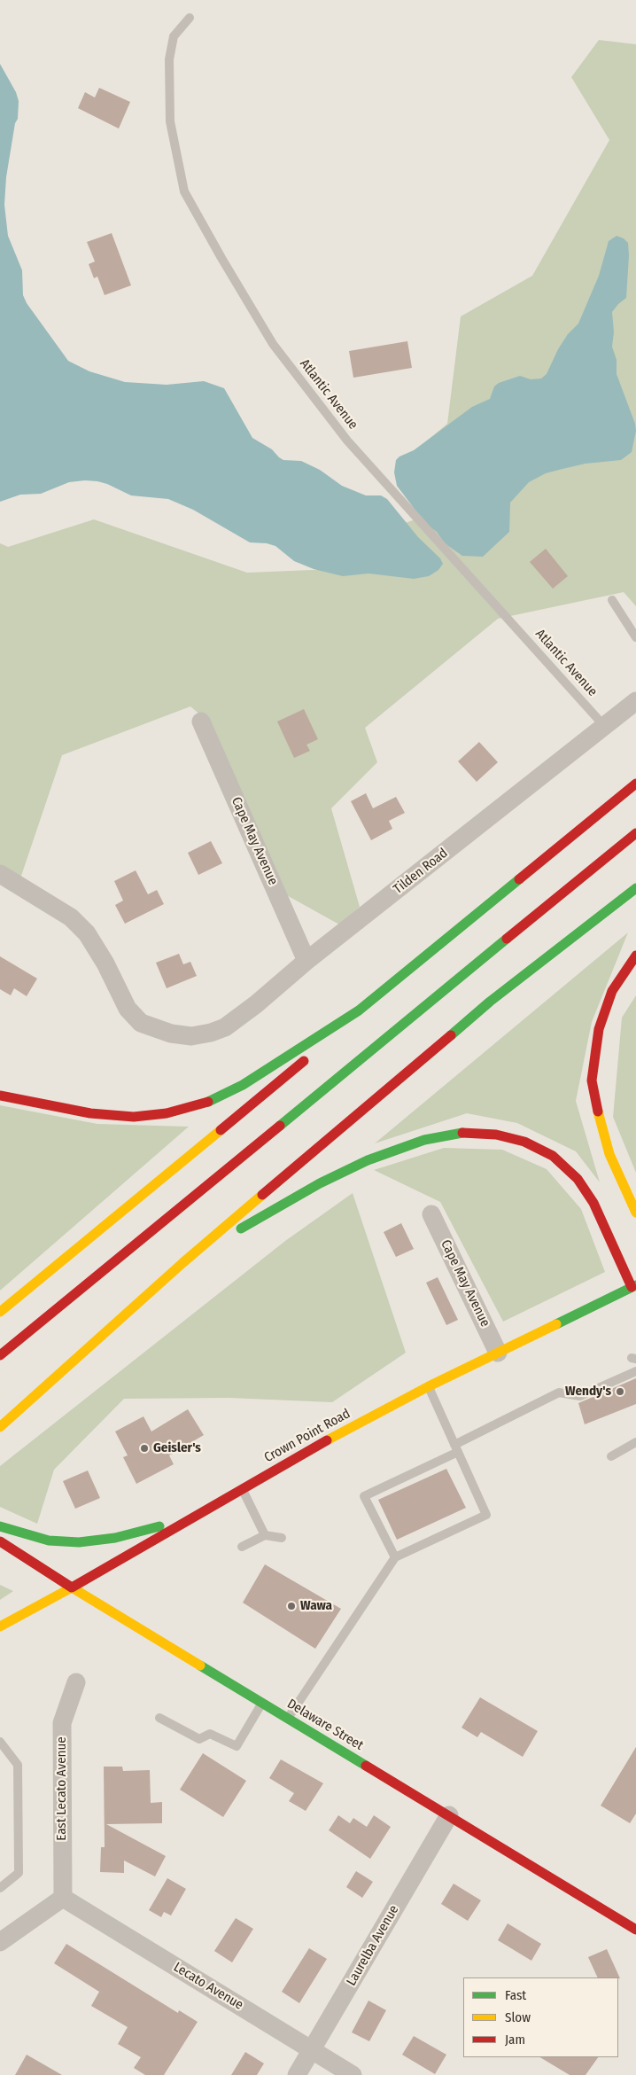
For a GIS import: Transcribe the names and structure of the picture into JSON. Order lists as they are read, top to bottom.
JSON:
{
  "streets": {
    "main road": ["Crown Point Road", "Delaware Street"],
    "street": [
      "Cape May Avenue",
      "Tilden Road",
      "East Lecato Avenue",
      "Laurelba Avenue",
      "Lecato Avenue"
    ],
    "lane": ["Atlantic Avenue"]
  },
  "crossings": [
    ["Atlantic Avenue", "Tilden Road"],
    ["Cape May Avenue", "Tilden Road"],
    ["Cape May Avenue", "Crown Point Road"],
    ["Crown Point Road", "Delaware Street"],
    ["Delaware Street", "Laurelba Avenue"],
    ["East Lecato Avenue", "Lecato Avenue"],
    ["Laurelba Avenue", "Lecato Avenue"]
  ],
  "places": ["Wendy's", "Geisler's", "Wawa"],
  "legend": ["Fast", "Slow", "Jam"]
}
